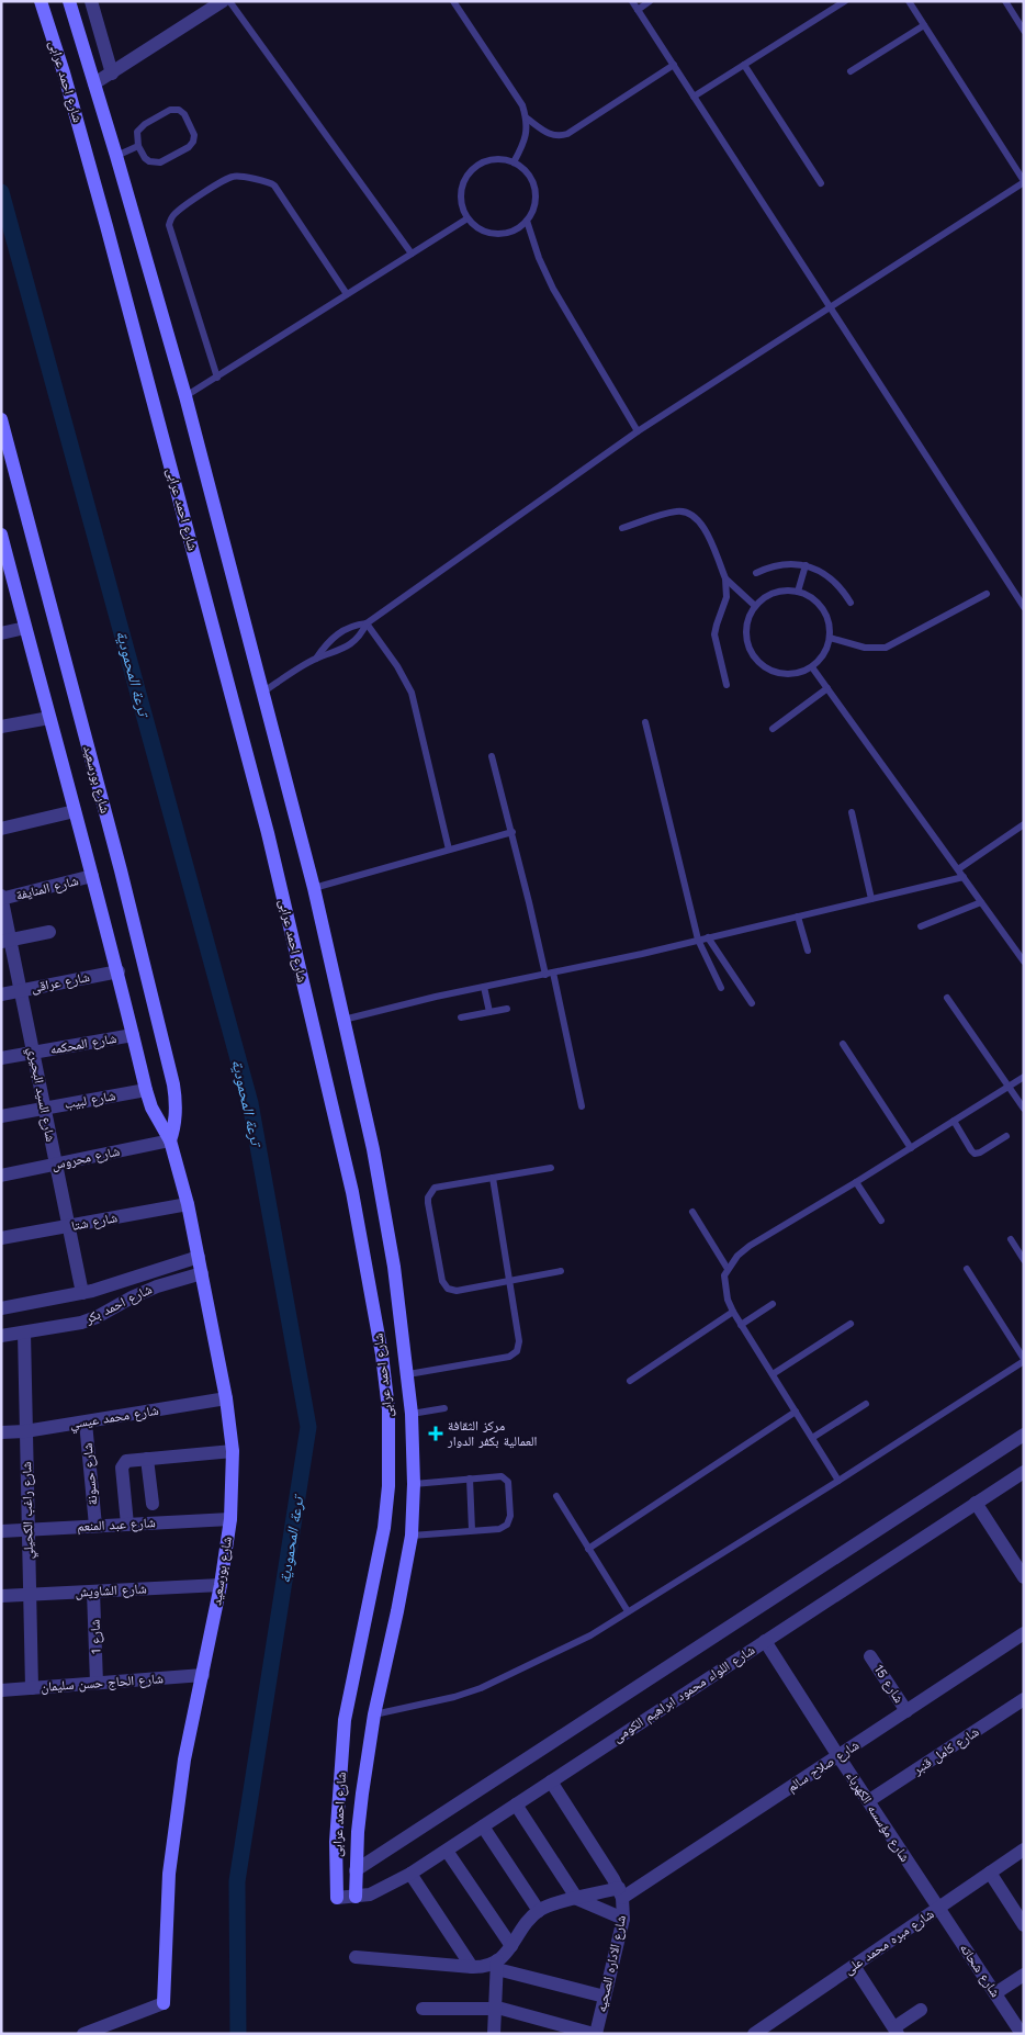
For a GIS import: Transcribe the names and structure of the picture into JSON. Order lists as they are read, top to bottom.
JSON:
{
  "streets": {
    "main road": ["شارع احمد عرابى", "شارع بورسعيد"],
    "street": [
      "شارع المنايفة",
      "شارع عراقى",
      "شارع المحكمه",
      "شارع السيد البحيري",
      "شارع لبيب",
      "شارع محروس",
      "شارع شتا",
      "شارع احمد بكر",
      "شارع محمد عيسي",
      "شارع حسونة",
      "شارع راغب الكحيلي",
      "شارع عبد المنعم",
      "شارع الشاويش",
      "شارع 1",
      "شارع الحاج حسن سليمان",
      "شارع 15",
      "شارع اللواء محمود ابراهيم الكومى",
      "شارع كامل قنبر",
      "شارع صلاح سالم",
      "شارع مؤسسه الكهرباء",
      "شارع مبره محمد على",
      "شارع الاداره الصحيه",
      "شارع شحاته"
    ]
  },
  "crossings": [
    ["شارع احمد عرابى", "شارع اللواء محمود ابراهيم الكومى"],
    ["شارع بورسعيد", "شارع المنايفة"],
    ["شارع بورسعيد", "شارع عراقى"],
    ["شارع بورسعيد", "شارع المحكمه"],
    ["شارع بورسعيد", "شارع لبيب"],
    ["شارع بورسعيد", "شارع محروس"],
    ["شارع بورسعيد", "شارع شتا"],
    ["شارع بورسعيد", "شارع احمد بكر"],
    ["شارع بورسعيد", "شارع محمد عيسي"],
    ["شارع بورسعيد", "شارع عبد المنعم"],
    ["شارع بورسعيد", "شارع الشاويش"],
    ["شارع بورسعيد", "شارع الحاج حسن سليمان"],
    ["شارع المنايفة", "شارع السيد البحيري"],
    ["شارع عراقى", "شارع السيد البحيري"],
    ["شارع المحكمه", "شارع السيد البحيري"],
    ["شارع السيد البحيري", "شارع لبيب"],
    ["شارع السيد البحيري", "شارع محروس"],
    ["شارع السيد البحيري", "شارع شتا"],
    ["شارع السيد البحيري", "شارع احمد بكر"],
    ["شارع احمد بكر", "شارع راغب الكحيلي"],
    ["شارع محمد عيسي", "شارع حسونة"],
    ["شارع محمد عيسي", "شارع راغب الكحيلي"],
    ["شارع حسونة", "شارع عبد المنعم"],
    ["شارع راغب الكحيلي", "شارع عبد المنعم"],
    ["شارع راغب الكحيلي", "شارع الشاويش"],
    ["شارع راغب الكحيلي", "شارع الحاج حسن سليمان"],
    ["شارع الشاويش", "شارع 1"],
    ["شارع 1", "شارع الحاج حسن سليمان"],
    ["شارع 15", "شارع صلاح سالم"],
    ["شارع اللواء محمود ابراهيم الكومى", "شارع مؤسسه الكهرباء"],
    ["شارع اللواء محمود ابراهيم الكومى", "شارع الاداره الصحيه"],
    ["شارع كامل قنبر", "شارع مؤسسه الكهرباء"],
    ["شارع صلاح سالم", "شارع مؤسسه الكهرباء"],
    ["شارع صلاح سالم", "شارع الاداره الصحيه"],
    ["شارع مؤسسه الكهرباء", "شارع مبره محمد على"],
    ["شارع مؤسسه الكهرباء", "شارع شحاته"],
    ["شارع مبره محمد على", "شارع شحاته"]
  ],
  "water": ["ترعة المحمودية"],
  "places": {
    "health": ["مركز الثقافة العمالية بكفر الدوار"]
  }
}
